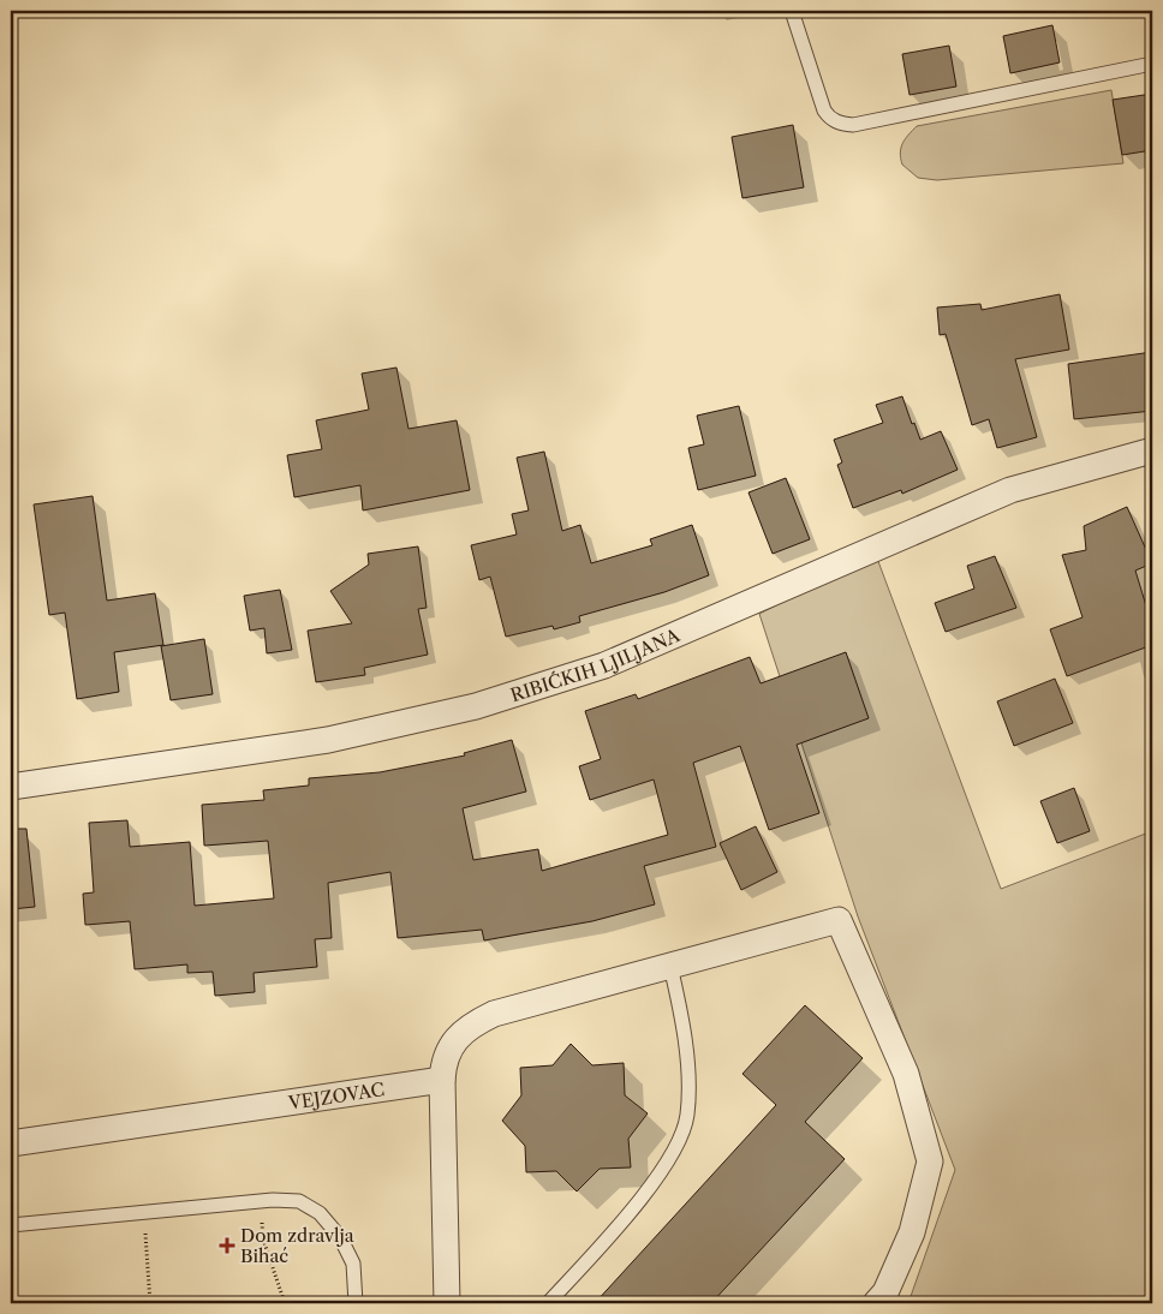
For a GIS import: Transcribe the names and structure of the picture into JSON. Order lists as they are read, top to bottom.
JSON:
{
  "streets": {
    "street": ["RIBIĆKIH LJILJANA", "VEJZOVAC"]
  },
  "places": {
    "health": ["Dom zdravlja Bihać"]
  }
}
